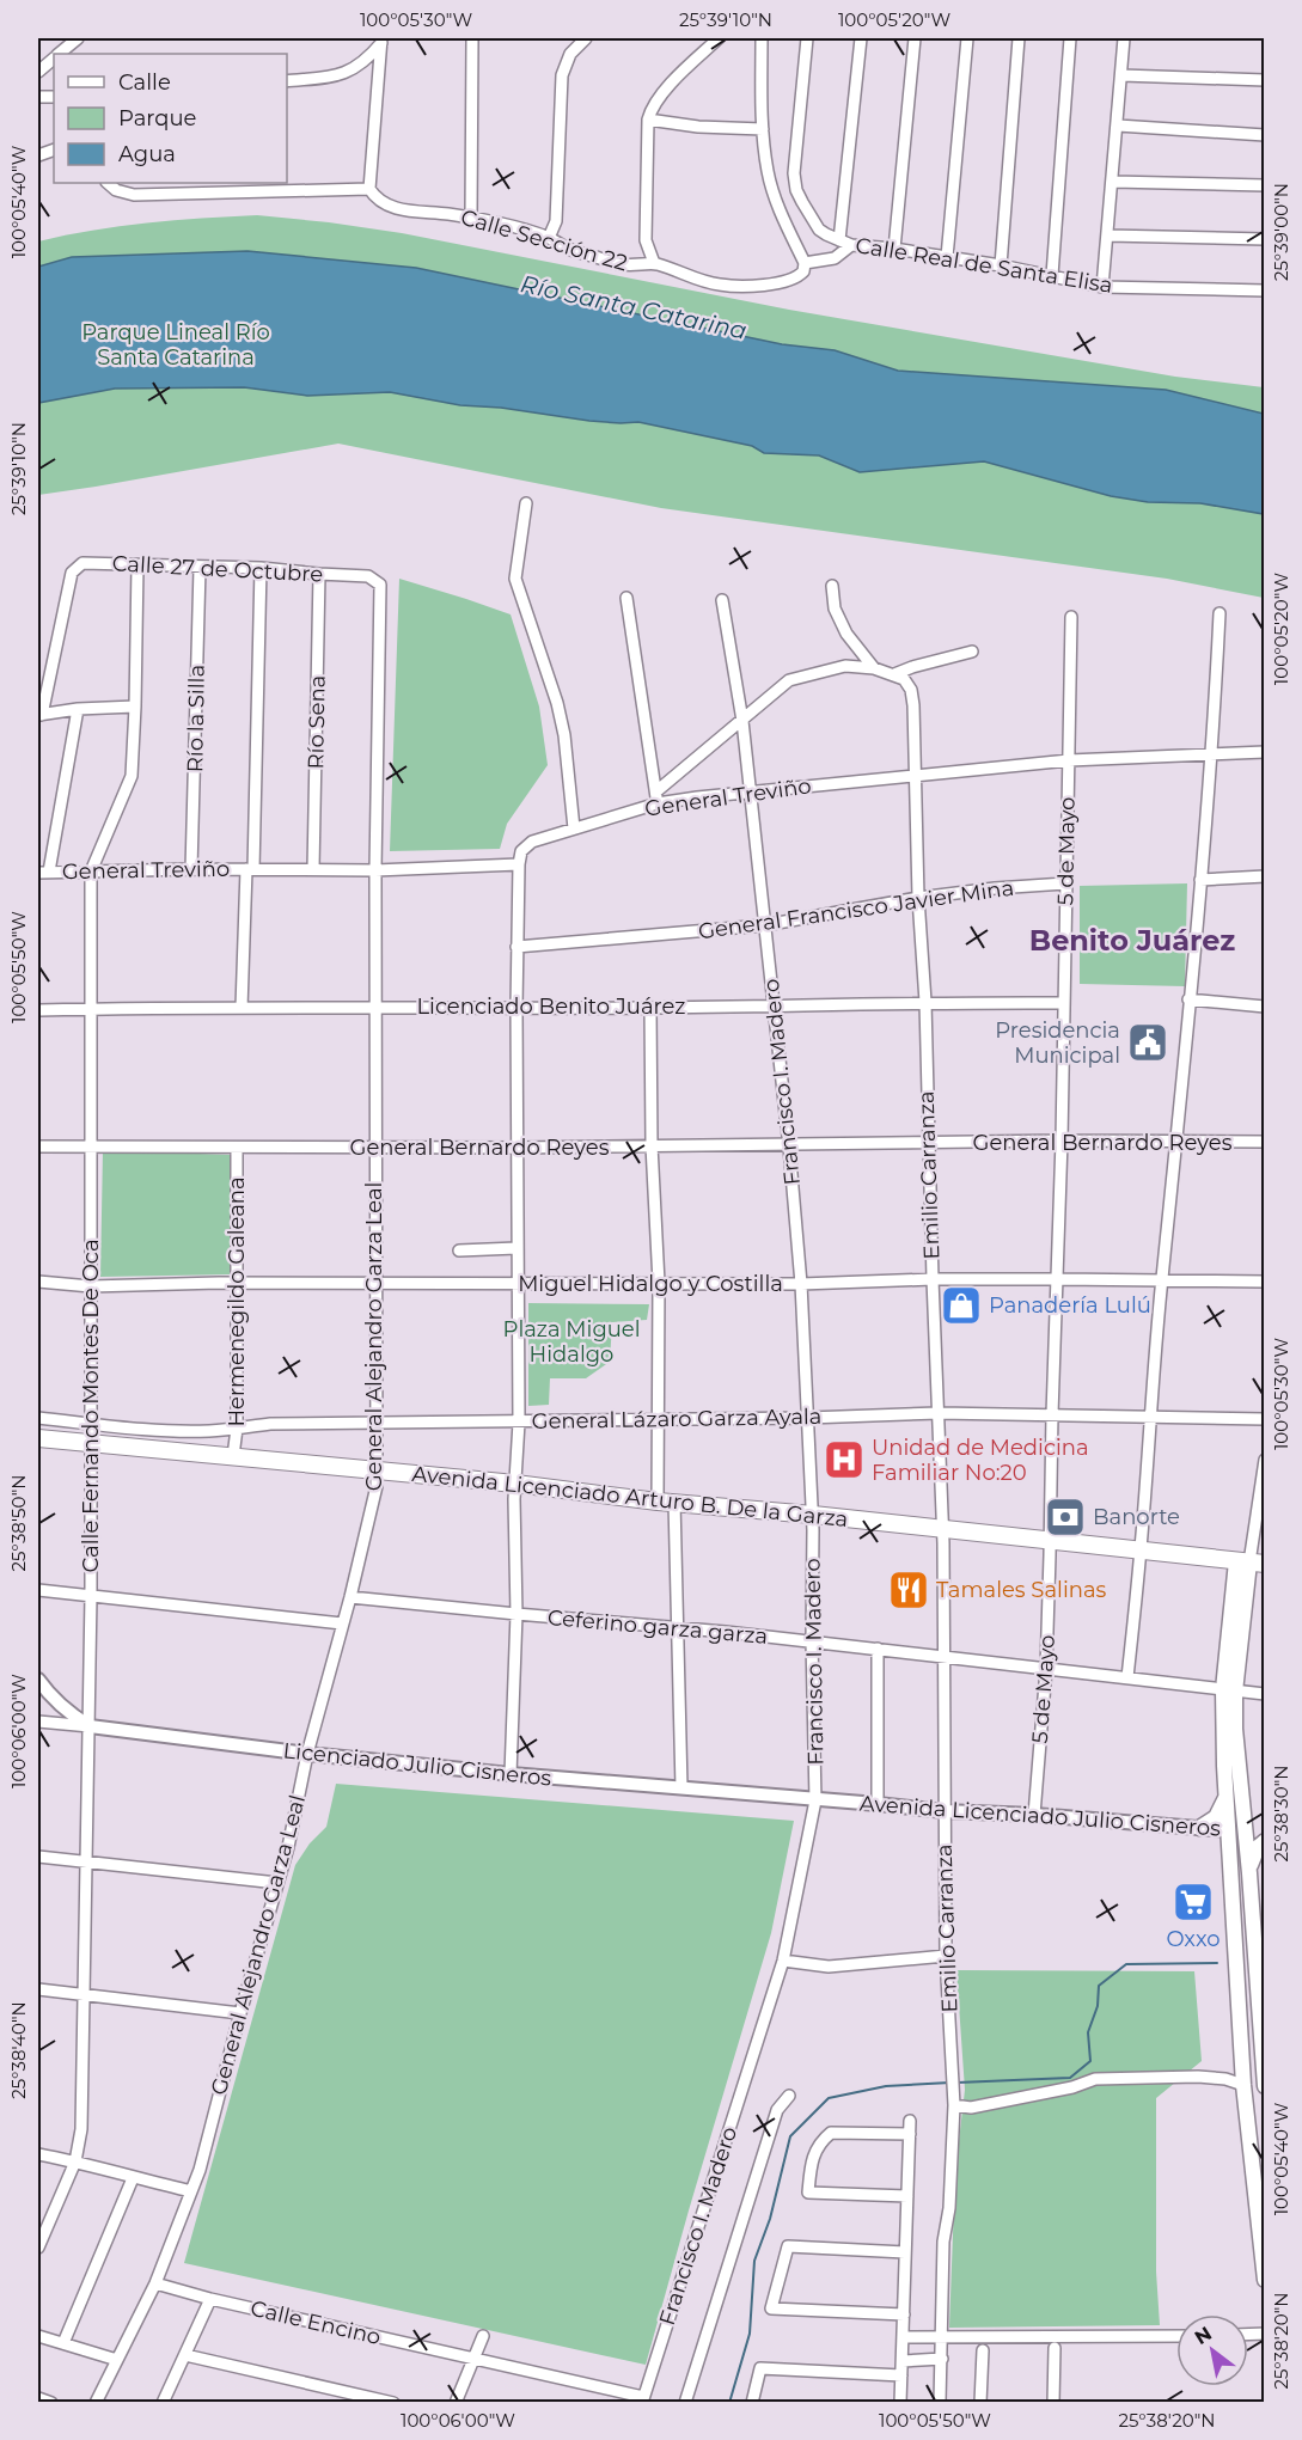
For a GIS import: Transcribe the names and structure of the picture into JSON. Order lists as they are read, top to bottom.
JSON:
{
  "streets": {
    "main road": ["Avenida Licenciado Arturo B. De la Garza", "Avenida Licenciado Julio Cisneros"],
    "street": [
      "Calle Sección 22",
      "Calle Real de Santa Elisa",
      "Calle 27 de Octubre",
      "Río la Silla",
      "Río Sena",
      "General Treviño",
      "5 de Mayo",
      "General Francisco Javier Mina",
      "Licenciado Benito Juárez",
      "Francisco I. Madero",
      "General Bernardo Reyes",
      "Emilio Carranza",
      "Miguel Hidalgo y Costilla",
      "Hermenegildo Galeana",
      "General Alejandro Garza Leal",
      "Calle Fernando Montes De Oca",
      "General Lázaro Garza Ayala",
      "Ceferino garza garza",
      "Licenciado Julio Cisneros",
      "Calle Encino"
    ]
  },
  "crossings": [
    ["Calle 27 de Octubre", "Río la Silla"],
    ["Calle 27 de Octubre", "Río Sena"],
    ["Calle 27 de Octubre", "General Alejandro Garza Leal"],
    ["Calle 27 de Octubre", "Calle Fernando Montes De Oca"],
    ["Río la Silla", "General Treviño"],
    ["Río Sena", "General Treviño"],
    ["General Treviño", "5 de Mayo"],
    ["General Treviño", "Francisco I. Madero"],
    ["General Treviño", "Emilio Carranza"],
    ["General Treviño", "General Alejandro Garza Leal"],
    ["General Treviño", "Calle Fernando Montes De Oca"],
    ["5 de Mayo", "General Francisco Javier Mina"],
    ["5 de Mayo", "Licenciado Benito Juárez"],
    ["5 de Mayo", "General Bernardo Reyes"],
    ["5 de Mayo", "Miguel Hidalgo y Costilla"],
    ["5 de Mayo", "General Lázaro Garza Ayala"],
    ["5 de Mayo", "Avenida Licenciado Arturo B. De la Garza"],
    ["5 de Mayo", "Ceferino garza garza"],
    ["5 de Mayo", "Avenida Licenciado Julio Cisneros"],
    ["General Francisco Javier Mina", "Francisco I. Madero"],
    ["General Francisco Javier Mina", "Emilio Carranza"],
    ["Licenciado Benito Juárez", "Francisco I. Madero"],
    ["Licenciado Benito Juárez", "Emilio Carranza"],
    ["Licenciado Benito Juárez", "General Alejandro Garza Leal"],
    ["Licenciado Benito Juárez", "Calle Fernando Montes De Oca"],
    ["Francisco I. Madero", "General Bernardo Reyes"],
    ["Francisco I. Madero", "Miguel Hidalgo y Costilla"],
    ["Francisco I. Madero", "General Lázaro Garza Ayala"],
    ["Francisco I. Madero", "Avenida Licenciado Arturo B. De la Garza"],
    ["Francisco I. Madero", "Ceferino garza garza"],
    ["Francisco I. Madero", "Licenciado Julio Cisneros"],
    ["Francisco I. Madero", "Avenida Licenciado Julio Cisneros"],
    ["Francisco I. Madero", "Calle Encino"],
    ["General Bernardo Reyes", "Emilio Carranza"],
    ["General Bernardo Reyes", "Hermenegildo Galeana"],
    ["General Bernardo Reyes", "General Alejandro Garza Leal"],
    ["General Bernardo Reyes", "Calle Fernando Montes De Oca"],
    ["Emilio Carranza", "Miguel Hidalgo y Costilla"],
    ["Emilio Carranza", "General Lázaro Garza Ayala"],
    ["Emilio Carranza", "Avenida Licenciado Arturo B. De la Garza"],
    ["Emilio Carranza", "Ceferino garza garza"],
    ["Emilio Carranza", "Avenida Licenciado Julio Cisneros"],
    ["Miguel Hidalgo y Costilla", "Hermenegildo Galeana"],
    ["Miguel Hidalgo y Costilla", "General Alejandro Garza Leal"],
    ["Miguel Hidalgo y Costilla", "Calle Fernando Montes De Oca"],
    ["Hermenegildo Galeana", "General Lázaro Garza Ayala"],
    ["Hermenegildo Galeana", "Avenida Licenciado Arturo B. De la Garza"],
    ["General Alejandro Garza Leal", "General Lázaro Garza Ayala"],
    ["General Alejandro Garza Leal", "Avenida Licenciado Arturo B. De la Garza"],
    ["General Alejandro Garza Leal", "Ceferino garza garza"],
    ["General Alejandro Garza Leal", "Licenciado Julio Cisneros"],
    ["General Alejandro Garza Leal", "Calle Encino"],
    ["Calle Fernando Montes De Oca", "General Lázaro Garza Ayala"],
    ["Calle Fernando Montes De Oca", "Avenida Licenciado Arturo B. De la Garza"],
    ["Calle Fernando Montes De Oca", "Licenciado Julio Cisneros"],
    ["Licenciado Julio Cisneros", "Avenida Licenciado Julio Cisneros"]
  ],
  "districts": ["Benito Juárez"],
  "water": ["Río Santa Catarina"],
  "parks": ["Parque Lineal Río Santa Catarina", "Plaza Miguel Hidalgo"],
  "places": {
    "public building": ["Presidencia Municipal"],
    "shop": ["Panadería Lulú"],
    "hospital": ["Unidad de Medicina Familiar No:20"],
    "bank": ["Banorte"],
    "restaurant": ["Tamales Salinas"],
    "supermarket": ["Oxxo"]
  },
  "legend": ["Calle", "Parque", "Agua"],
  "north": "top left",
  "coordinates": [
    "100°05'30\"W",
    "25°39'10\"N",
    "100°05'20\"W",
    "100°05'40\"W",
    "25°39'00\"N",
    "100°05'50\"W",
    "25°38'50\"N",
    "100°06'00\"W",
    "25°38'30\"N",
    "25°38'40\"N",
    "25°38'20\"N"
  ]
}
